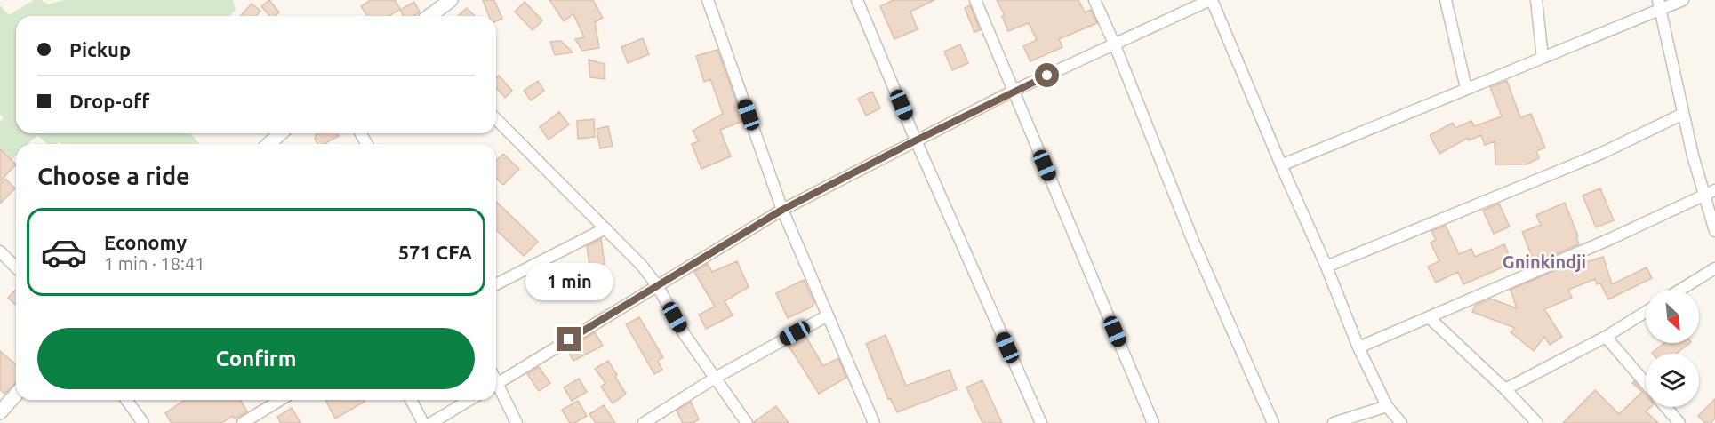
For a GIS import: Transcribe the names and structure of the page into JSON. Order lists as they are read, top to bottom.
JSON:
{
  "districts": ["Gninkindji"],
  "north": "bottom right",
  "page": {
    "banner": ["Pickup", "Drop-off"],
    "heading": "Choose a ride",
    "list": [
      {
        "name": "Economy",
        "note": "1 min · 18:41",
        "value": "571 CFA"
      }
    ],
    "bubble": "1 min",
    "buttons": "Confirm"
  }
}
